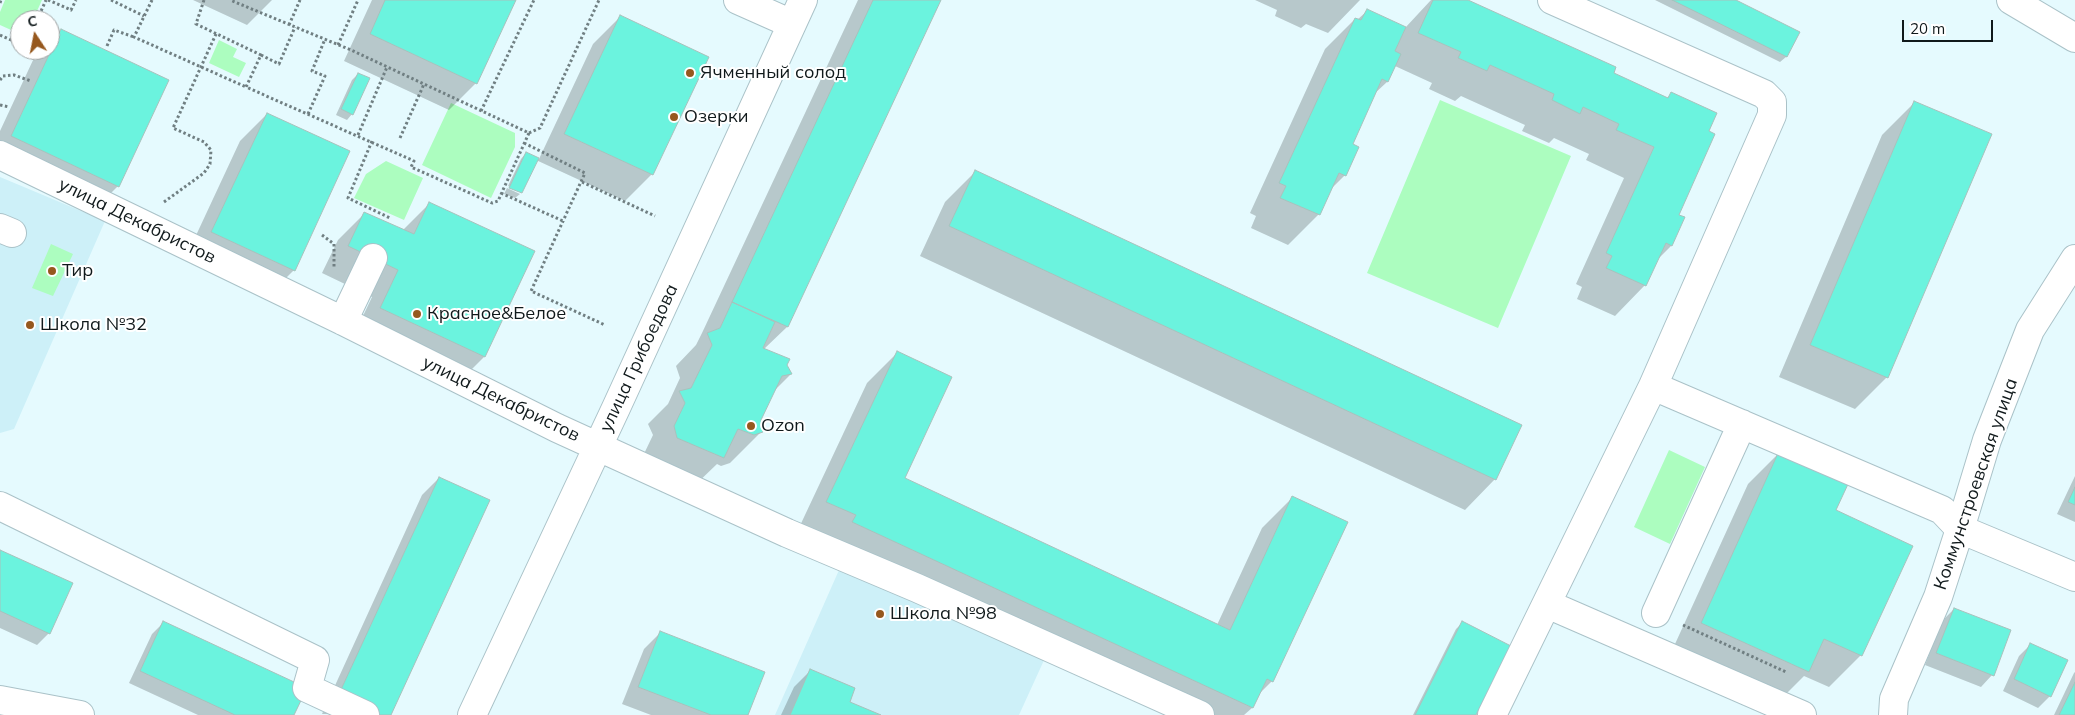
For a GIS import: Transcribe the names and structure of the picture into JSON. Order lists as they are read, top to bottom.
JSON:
{
  "streets": {
    "street": ["улица Декабристов", "улица Грибоедова", "Коммунстроевская улица"]
  },
  "crossings": [
    ["улица Декабристов", "улица Грибоедова"]
  ],
  "places": [
    "Ячменный солод",
    "Озерки",
    "Тир",
    "Красное&Белое",
    "Школа №32",
    "Ozon",
    "Школа №98"
  ],
  "scale_bar": "20 m",
  "north": "top"
}
